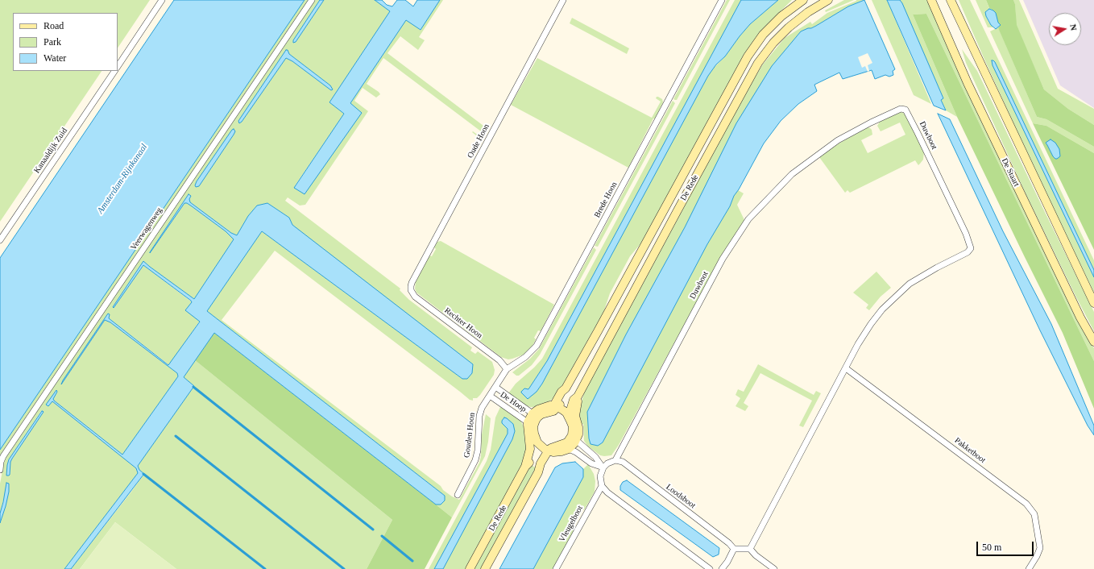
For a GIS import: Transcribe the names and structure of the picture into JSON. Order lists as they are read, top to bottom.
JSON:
{
  "streets": {
    "main road": ["De Staart", "De Rede"],
    "street": [
      "Duwboot",
      "Oude Hoon",
      "Kanaaldijk Zuid",
      "Brede Hoon",
      "Veerwagenweg",
      "Rechter Hoon",
      "De Hoop",
      "Gouden Hoon",
      "Pakketboot",
      "Loodsboot",
      "Vleugelboot"
    ]
  },
  "crossings": [
    ["Duwboot", "Pakketboot"],
    ["Duwboot", "Loodsboot"],
    ["Oude Hoon", "Rechter Hoon"],
    ["Brede Hoon", "Rechter Hoon"],
    ["Brede Hoon", "De Hoop"],
    ["Brede Hoon", "Gouden Hoon"],
    ["De Hoop", "Gouden Hoon"]
  ],
  "water": ["Amsterdam-Rijnkanaal"],
  "legend": ["Road", "Park", "Water"],
  "scale_bar": "50 m",
  "north": "right"
}
